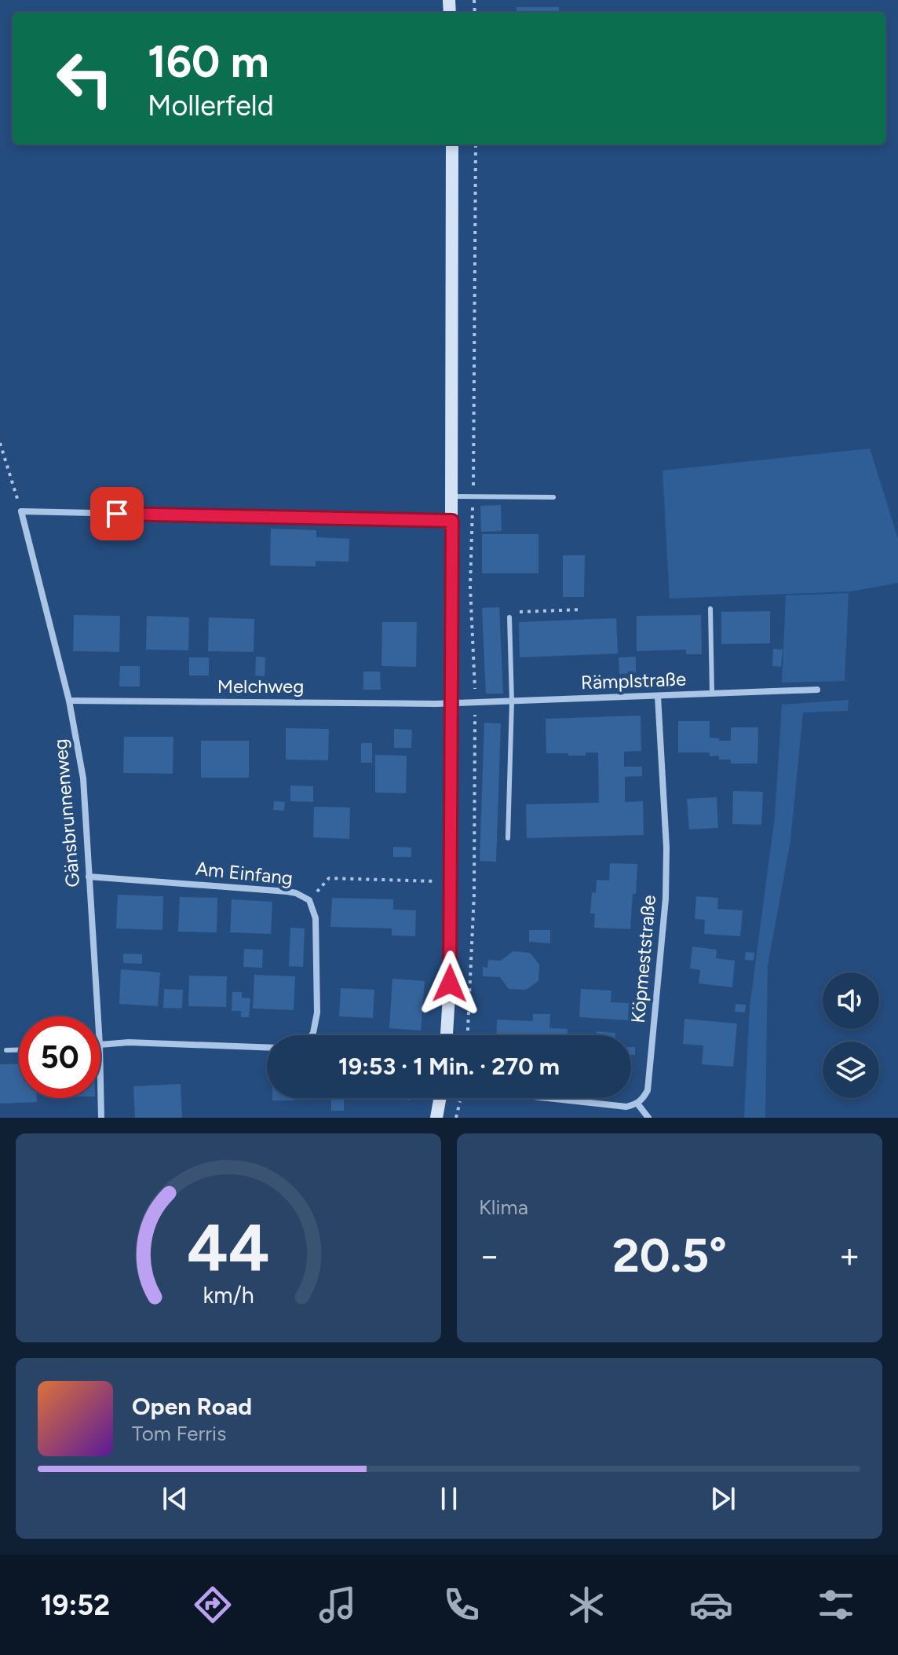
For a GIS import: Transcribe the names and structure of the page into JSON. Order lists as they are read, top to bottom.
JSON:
{
  "streets": {
    "street": [
      "Rämplstraße",
      "Melchweg",
      "Gänsbrunnenweg",
      "Am Einfang",
      "Köpmeststraße"
    ]
  },
  "crossings": [
    ["Rämplstraße", "Melchweg"],
    ["Rämplstraße", "Köpmeststraße"],
    ["Melchweg", "Gänsbrunnenweg"],
    ["Gänsbrunnenweg", "Am Einfang"]
  ],
  "page": {
    "turn": ["160 m", "Mollerfeld"],
    "limit": "50",
    "trip": "19:53 · 1 Min. · 270 m",
    "tile": "Klima",
    "heat": ["−", "20.5°", "+"],
    "song": ["Open Road", "Tom Ferris"],
    "tabs": "19:52",
    "gauge": ["44", "km/h"]
  }
}
